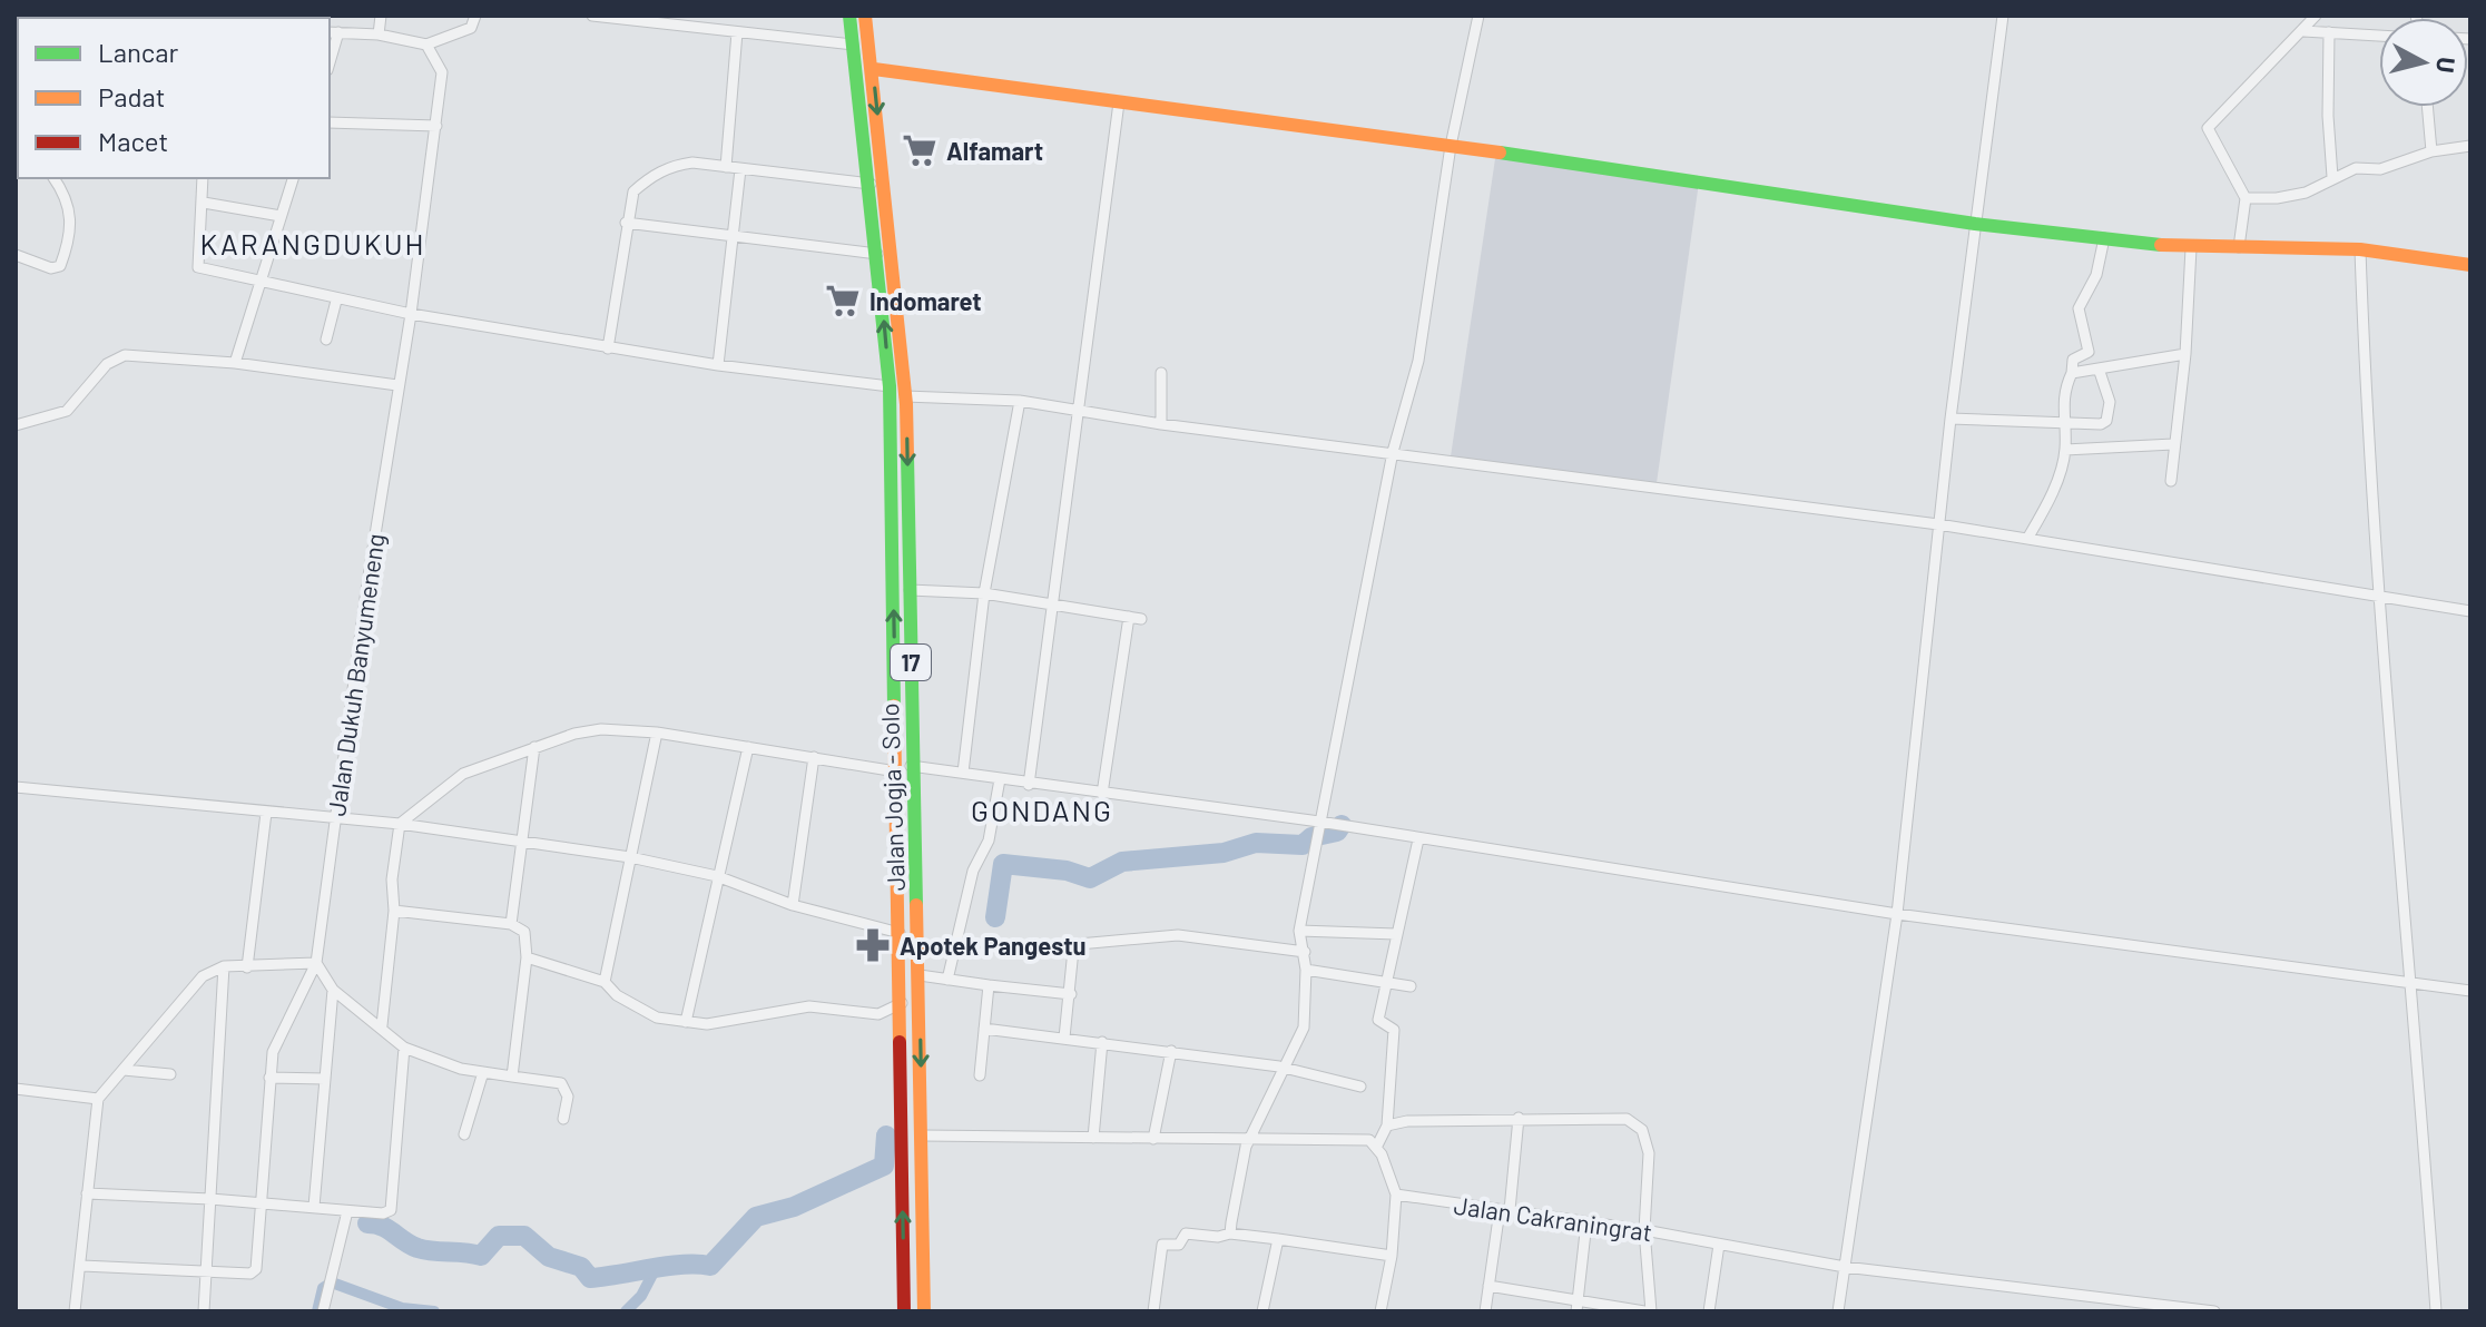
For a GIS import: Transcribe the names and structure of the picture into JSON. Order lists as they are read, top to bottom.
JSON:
{
  "streets": {
    "main road": ["17", "Jalan Jogja - Solo"],
    "street": ["Jalan Dukuh Banyumeneng", "Jalan Cakraningrat"]
  },
  "districts": ["KARANGDUKUH", "GONDANG"],
  "places": {
    "supermarket": ["Alfamart", "Indomaret"],
    "pharmacy": ["Apotek Pangestu"]
  },
  "legend": ["Lancar", "Padat", "Macet"],
  "north": "right"
}
